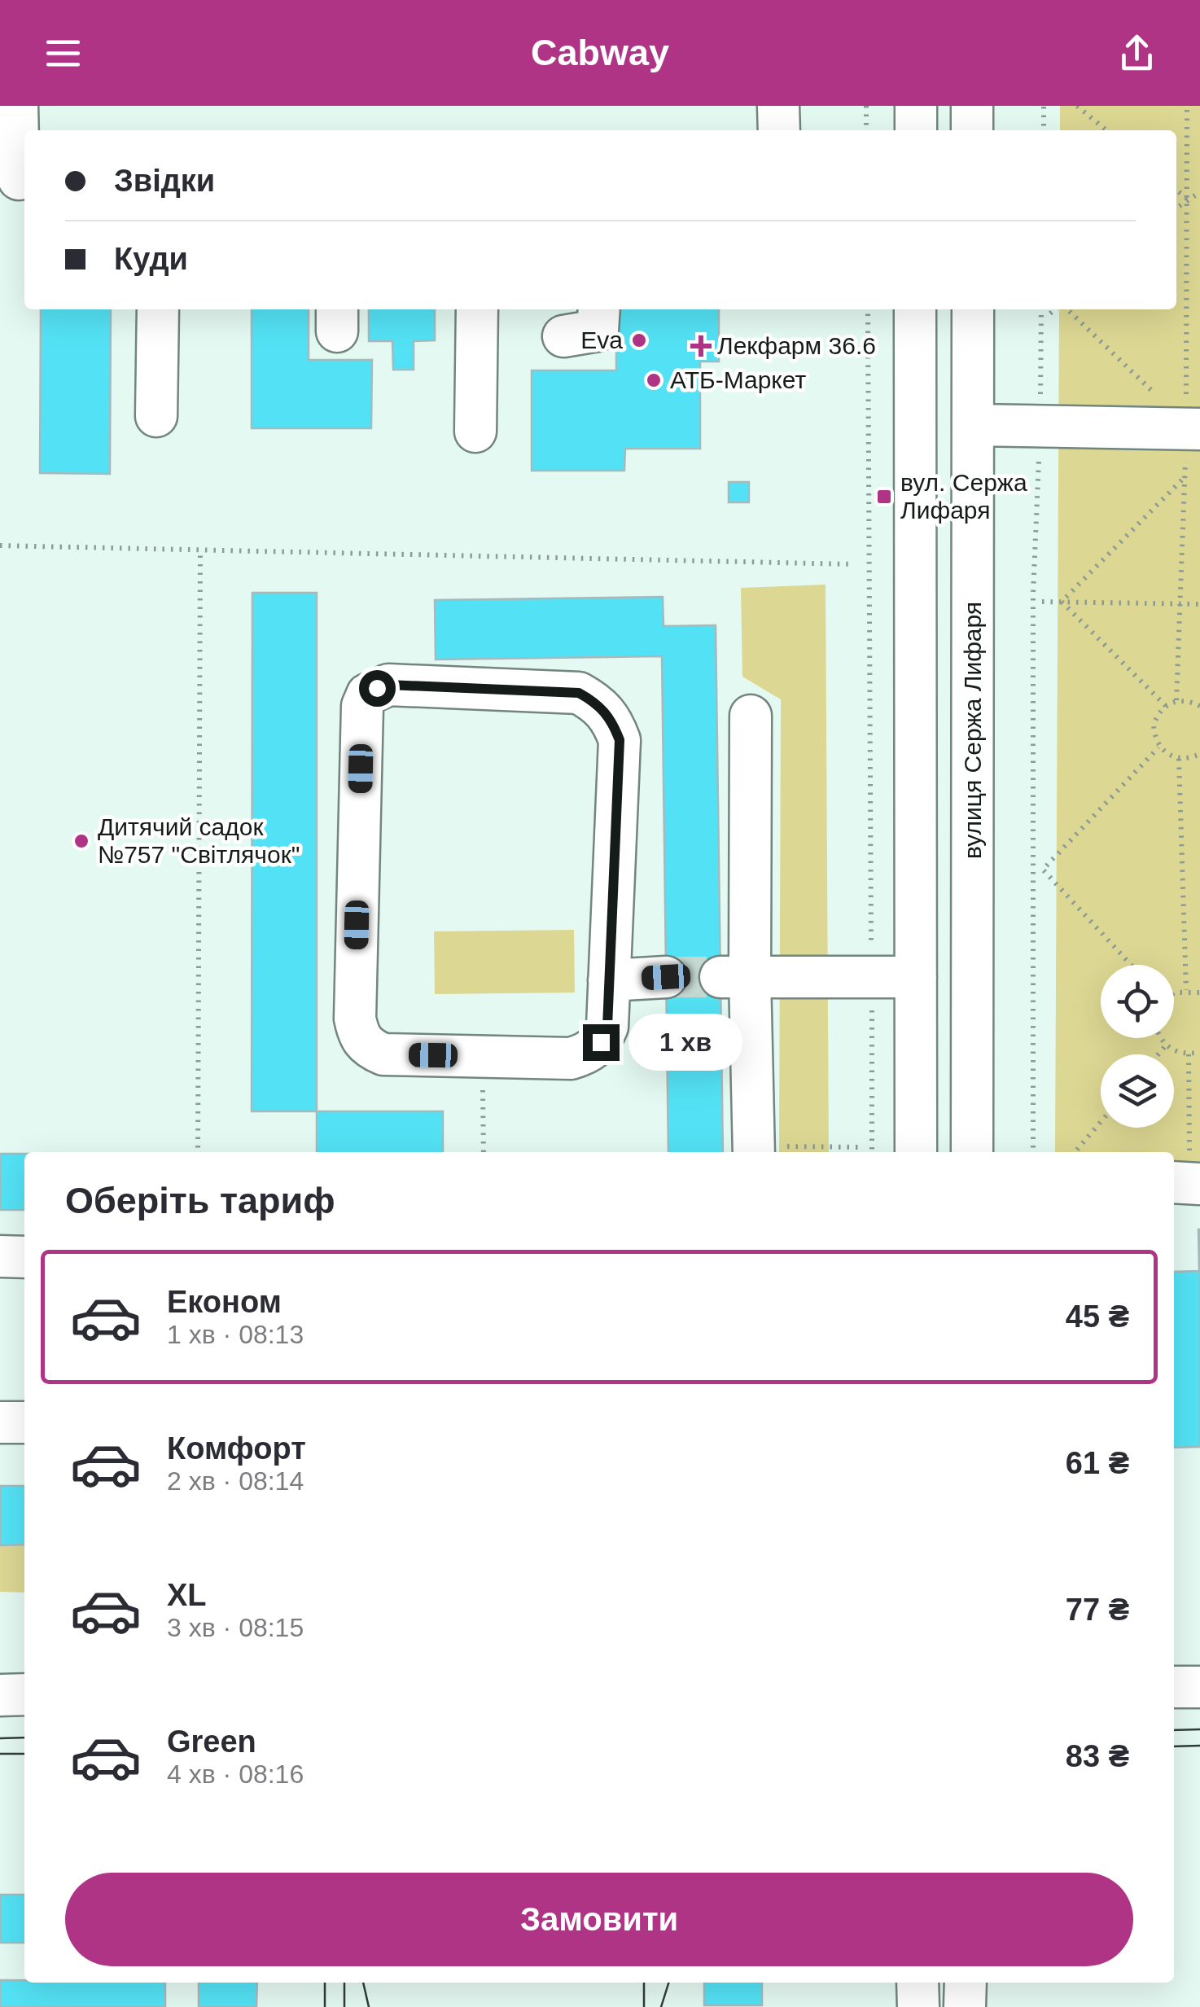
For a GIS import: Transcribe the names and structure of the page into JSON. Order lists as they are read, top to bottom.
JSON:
{
  "streets": {
    "street": ["вулиця Сержа Лифаря"]
  },
  "places": {
    "other": ["Eva", "АТБ-Маркет", "Дитячий садок №757 \"Світлячок\""],
    "health": ["Лекфарм 36.6"],
    "transit": ["вул. Сержа Лифаря"]
  },
  "page": {
    "header": "Cabway",
    "banner": ["Звідки", "Куди"],
    "bubble": "1 хв",
    "heading": "Оберіть тариф",
    "list": [
      {
        "name": "Економ",
        "note": "1 хв · 08:13",
        "value": "45 ₴"
      },
      {
        "name": "Комфорт",
        "note": "2 хв · 08:14",
        "value": "61 ₴"
      },
      {
        "name": "XL",
        "note": "3 хв · 08:15",
        "value": "77 ₴"
      },
      {
        "name": "Green",
        "note": "4 хв · 08:16",
        "value": "83 ₴"
      }
    ],
    "buttons": "Замовити"
  }
}
